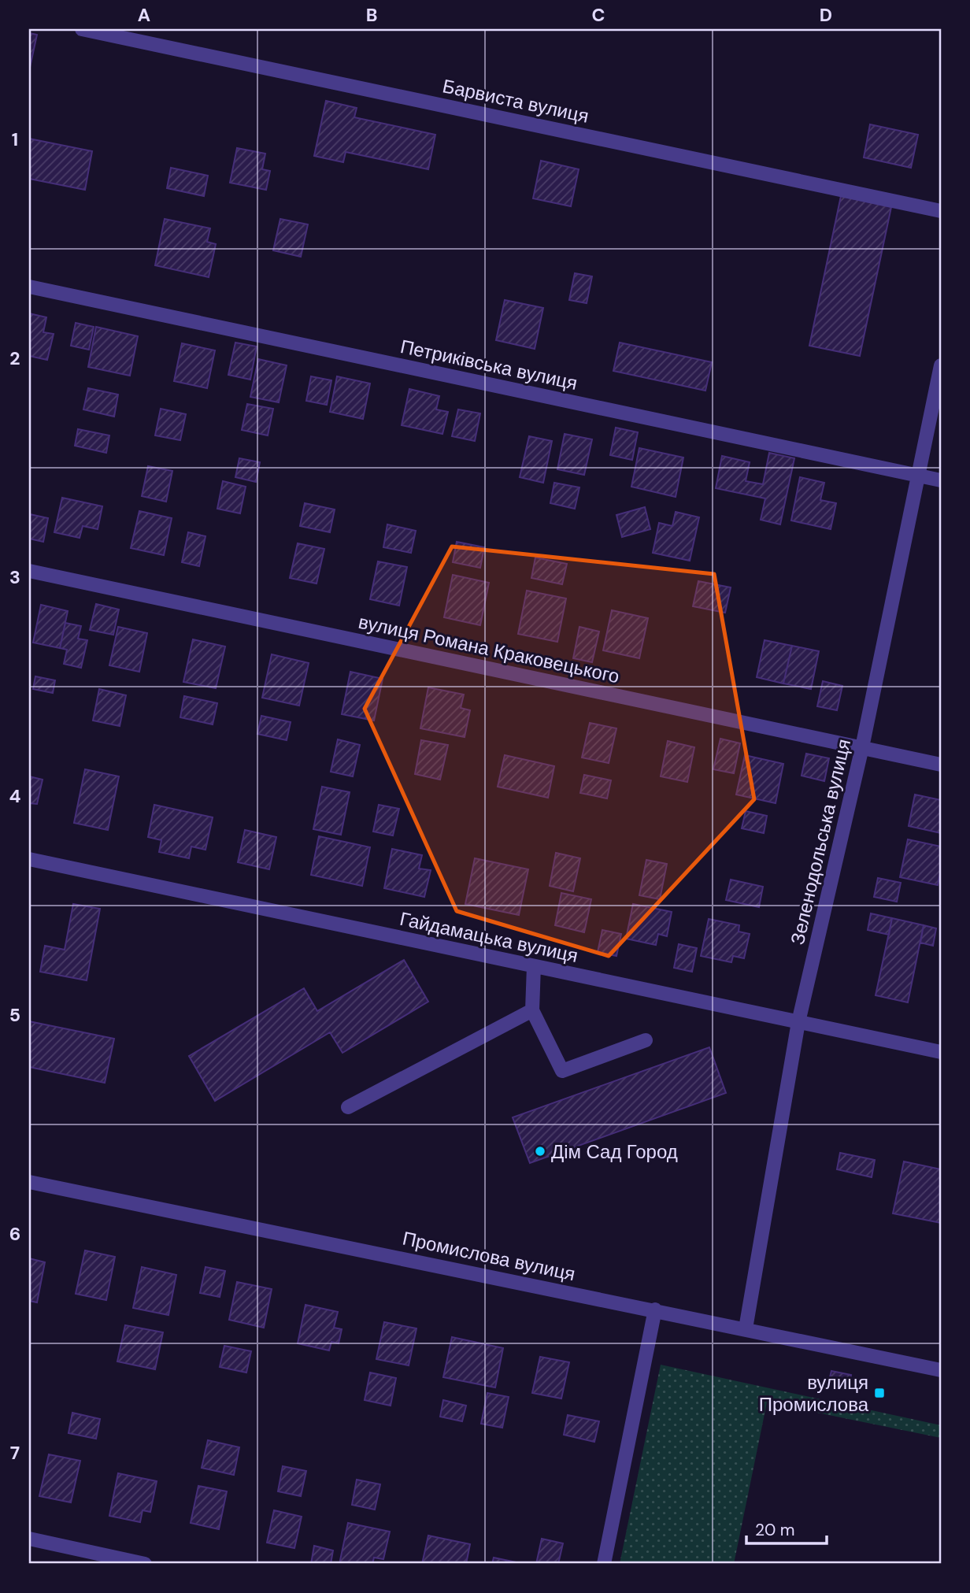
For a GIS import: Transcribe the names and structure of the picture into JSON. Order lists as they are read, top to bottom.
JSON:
{
  "streets": {
    "street": [
      "Барвиста вулиця",
      "Петриківська вулиця",
      "вулиця Романа Краковецького",
      "Зеленодольська вулиця",
      "Гайдамацька вулиця",
      "Промислова вулиця"
    ]
  },
  "crossings": [
    ["Петриківська вулиця", "Зеленодольська вулиця"],
    ["вулиця Романа Краковецького", "Зеленодольська вулиця"],
    ["Зеленодольська вулиця", "Гайдамацька вулиця"],
    ["Зеленодольська вулиця", "Промислова вулиця"]
  ],
  "places": {
    "other": ["Дім Сад Город"],
    "transit": ["вулиця Промислова"]
  },
  "scale_bar": "20 m",
  "grid": {
    "columns": [
      "A",
      "B",
      "C",
      "D"
    ],
    "rows": [
      "1",
      "2",
      "3",
      "4",
      "5",
      "6",
      "7"
    ]
  }
}
